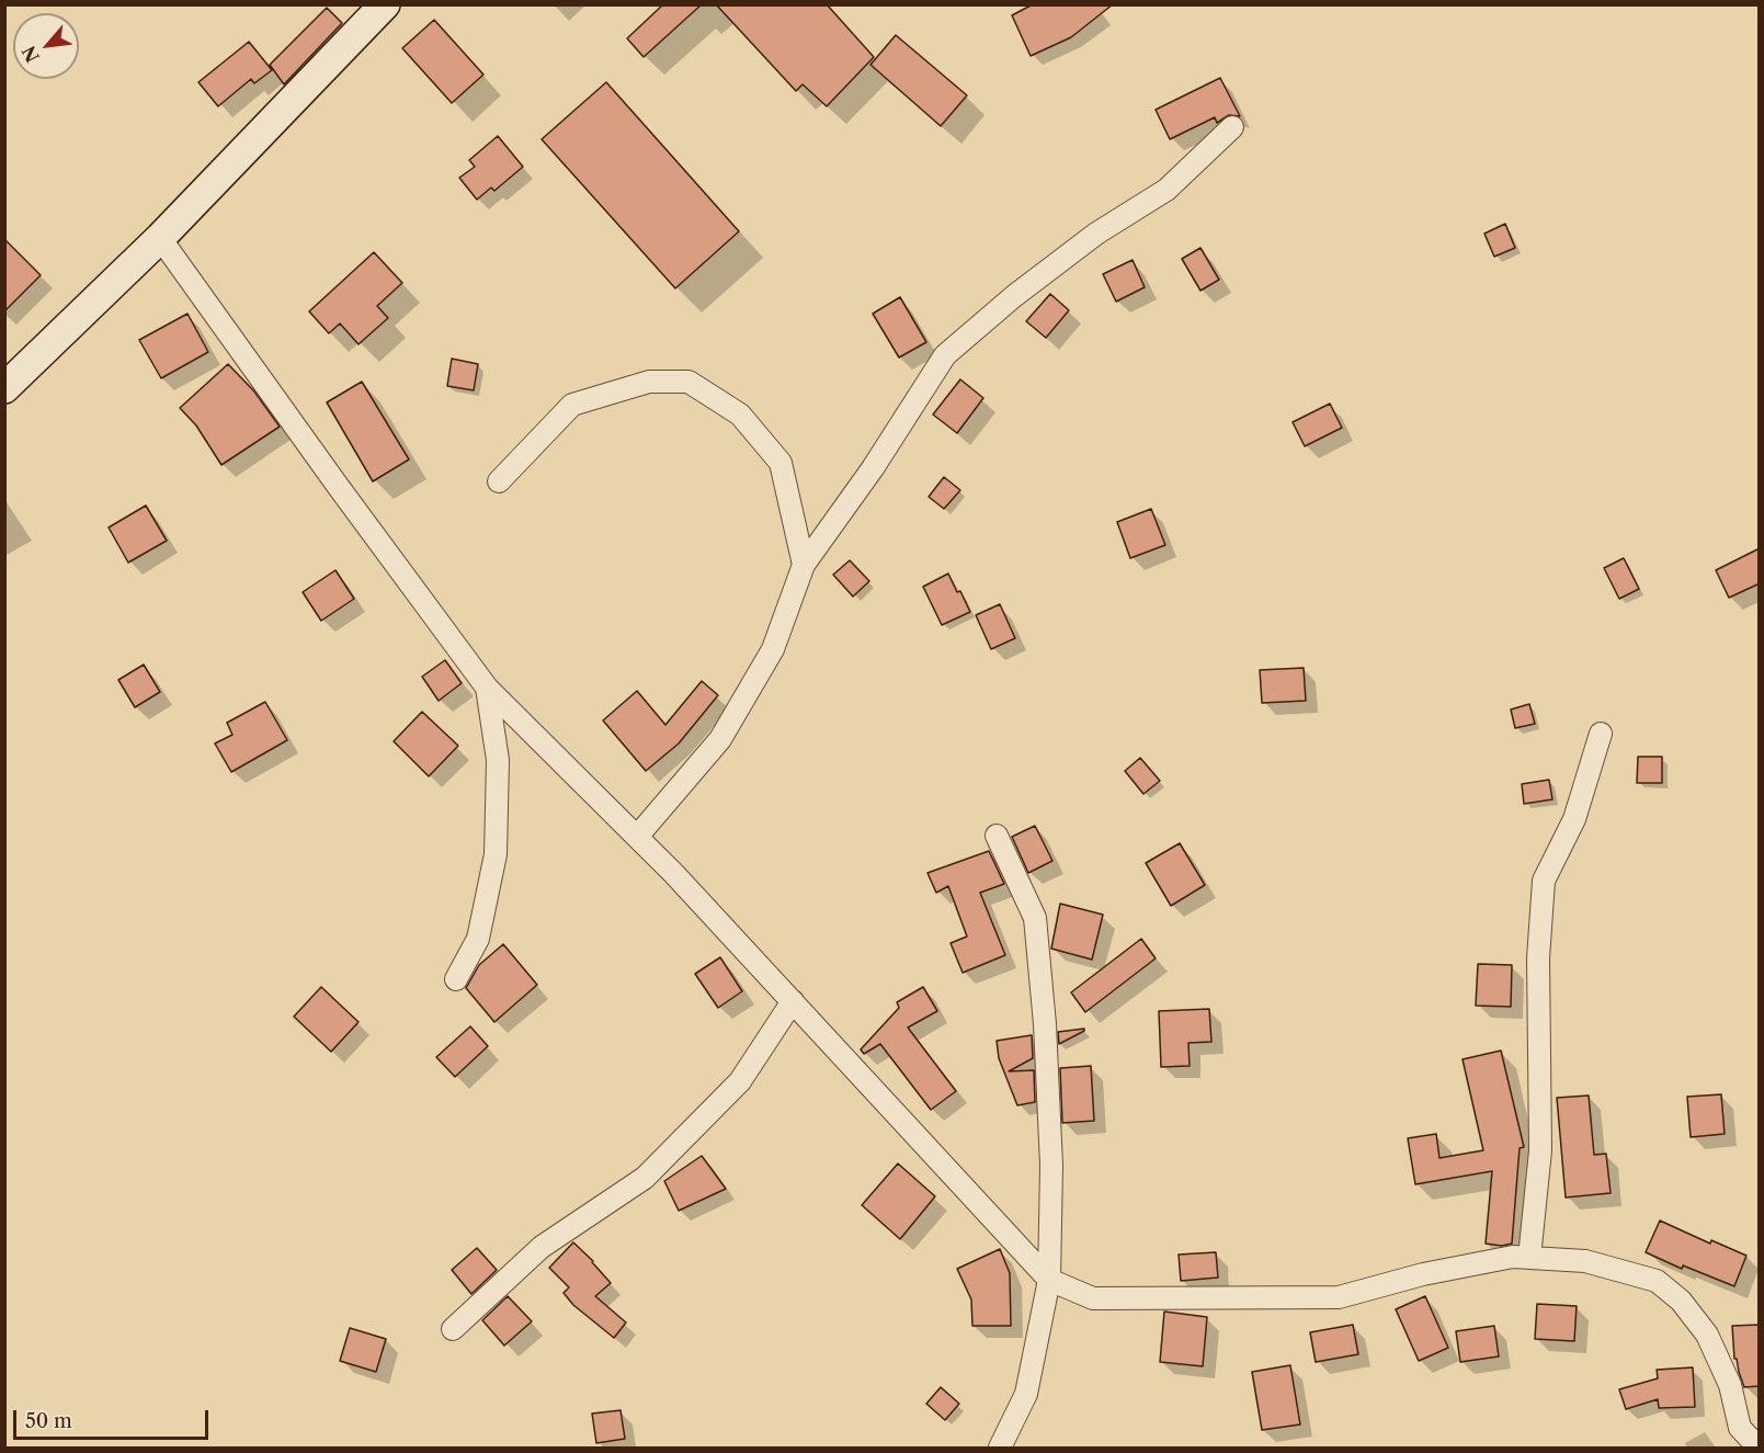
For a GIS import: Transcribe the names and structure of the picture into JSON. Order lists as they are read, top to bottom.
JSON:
{
  "scale_bar": "50 m",
  "north": "bottom left"
}
